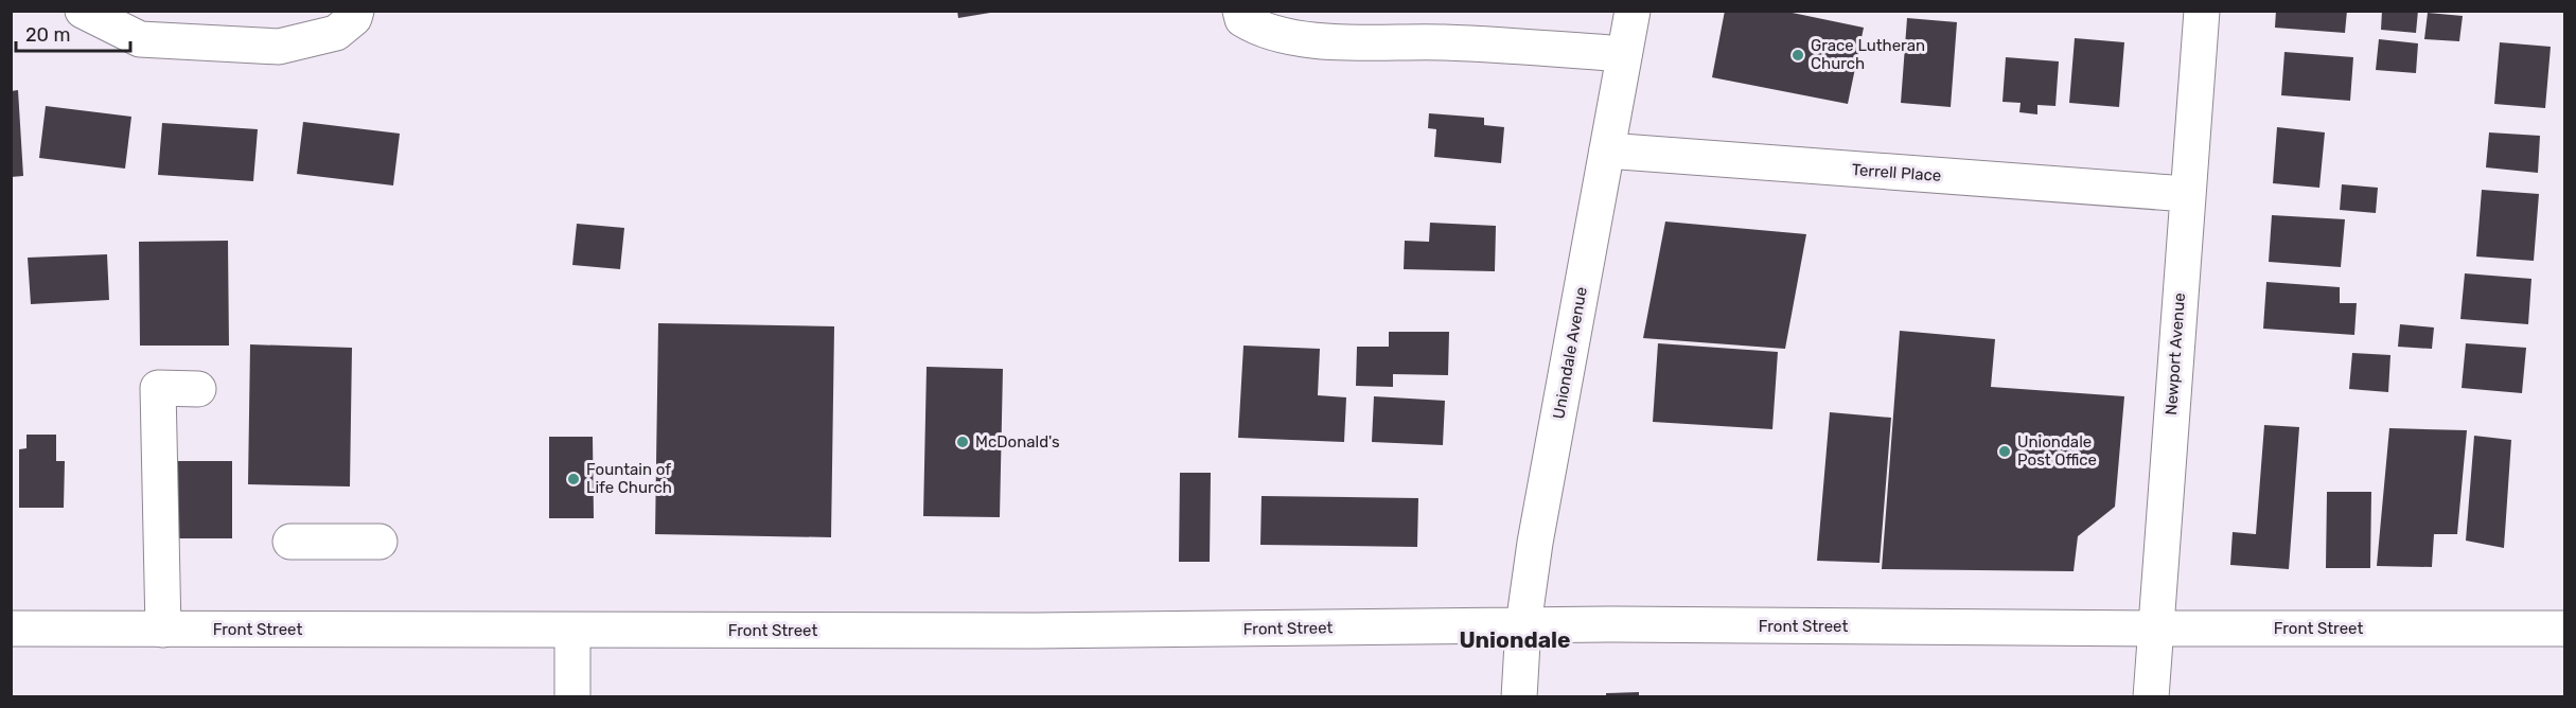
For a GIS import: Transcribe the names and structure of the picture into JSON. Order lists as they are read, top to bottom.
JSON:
{
  "streets": {
    "main road": [
      "Terrell Place",
      "Uniondale Avenue",
      "Newport Avenue",
      "Front Street"
    ]
  },
  "crossings": [
    ["Terrell Place", "Uniondale Avenue"],
    ["Terrell Place", "Newport Avenue"],
    ["Uniondale Avenue", "Front Street"],
    ["Newport Avenue", "Front Street"]
  ],
  "districts": ["Uniondale"],
  "places": [
    "Grace Lutheran Church",
    "McDonald's",
    "Uniondale Post Office",
    "Fountain of Life Church"
  ],
  "scale_bar": "20 m"
}
